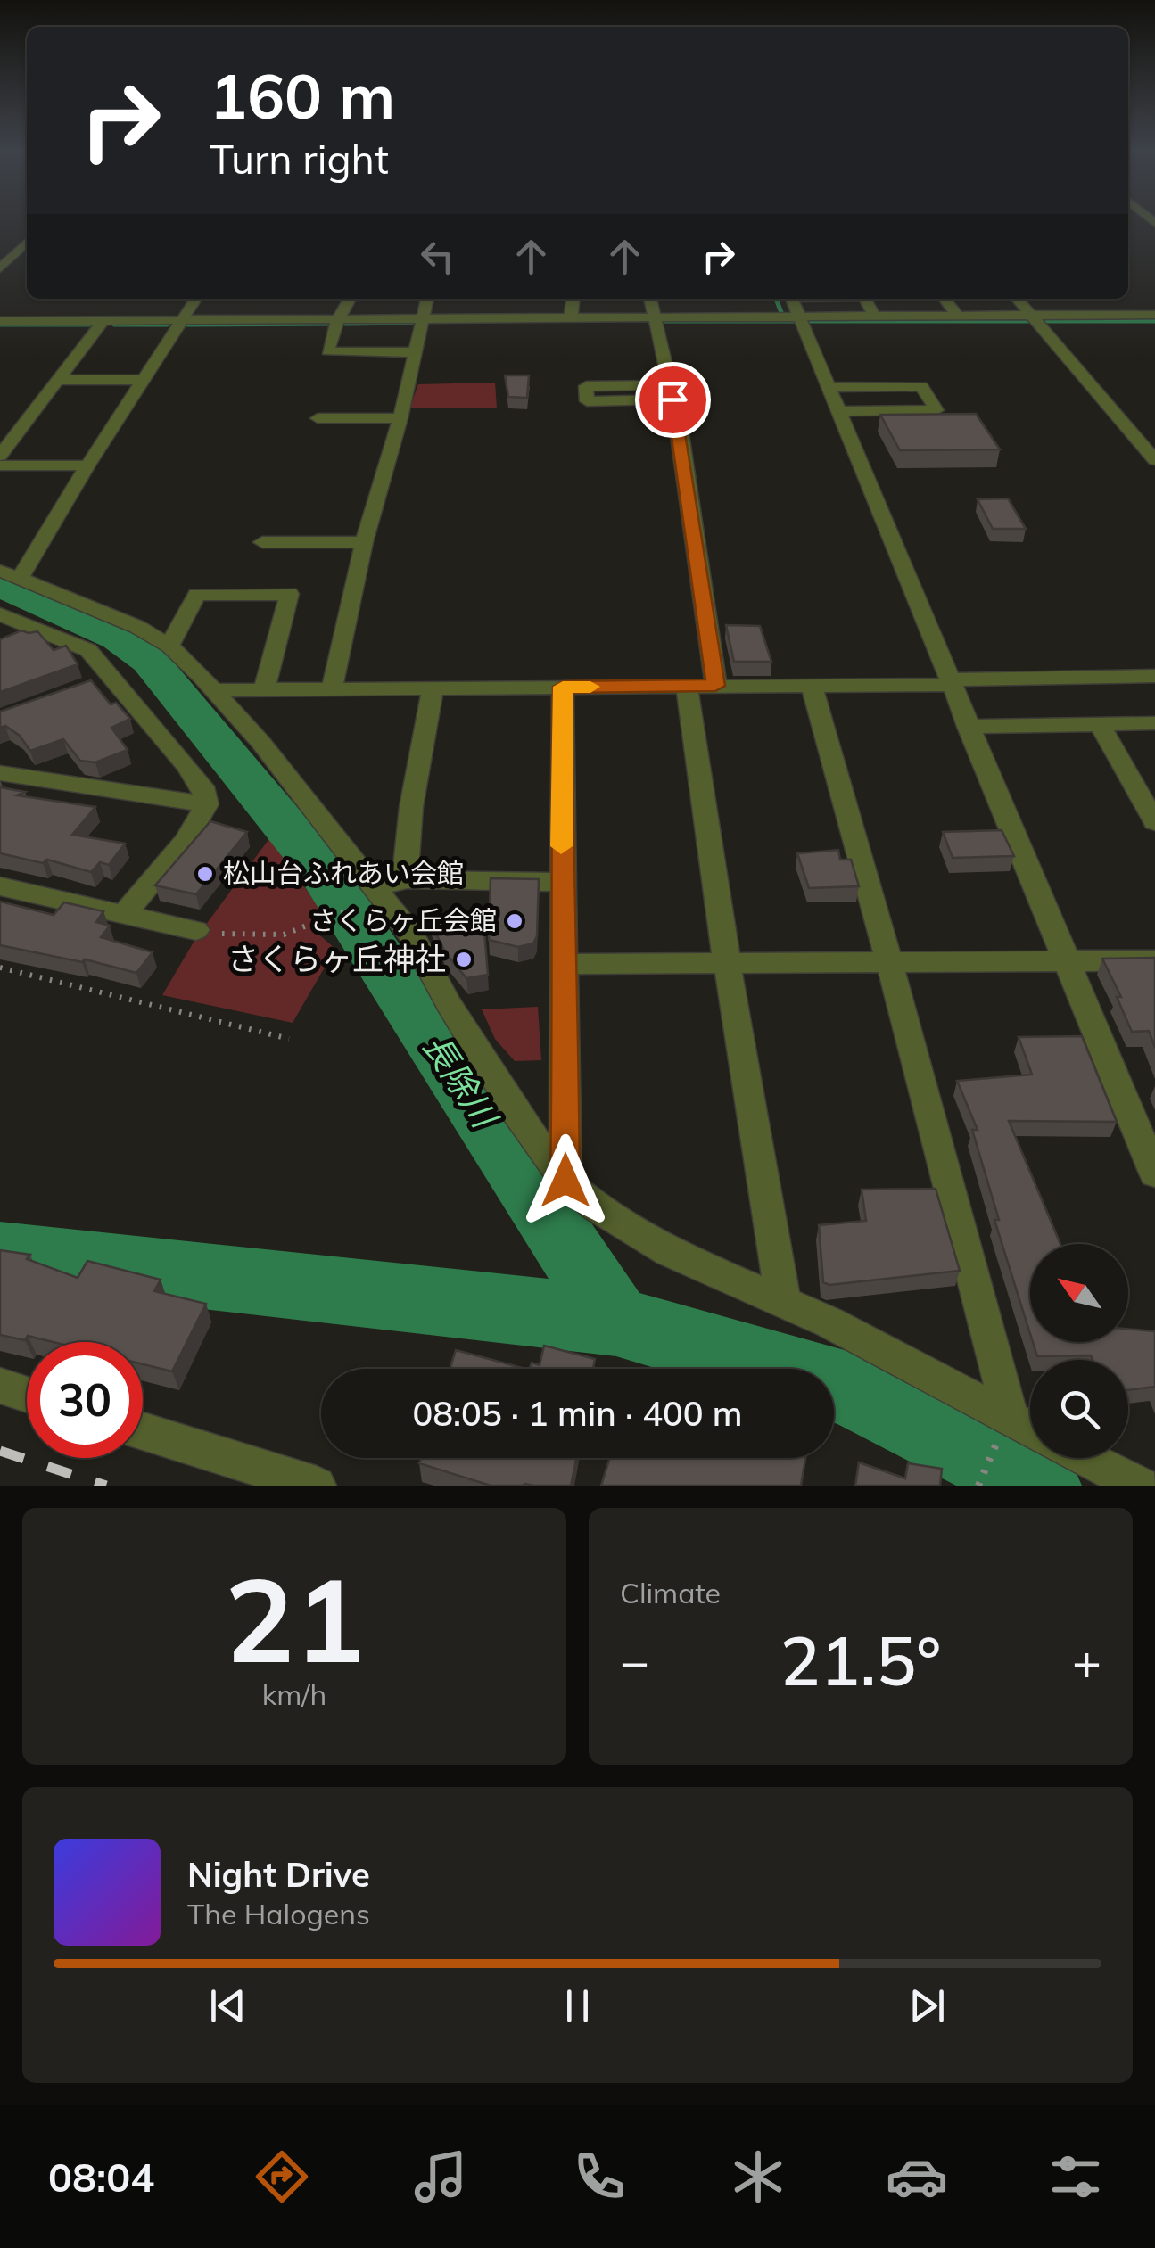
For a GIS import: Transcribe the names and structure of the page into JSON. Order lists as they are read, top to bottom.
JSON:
{
  "water": ["長除川"],
  "places": ["松山台ふれあい会館", "さくらヶ丘会館", "さくらヶ丘神社"],
  "north": "top left",
  "page": {
    "turn": ["160 m", "Turn right"],
    "limit": "30",
    "trip": "08:05 · 1 min · 400 m",
    "tile": [
      ["21", "km/h"],
      "Climate"
    ],
    "heat": ["−", "21.5°", "+"],
    "song": ["Night Drive", "The Halogens"],
    "tabs": "08:04"
  }
}
